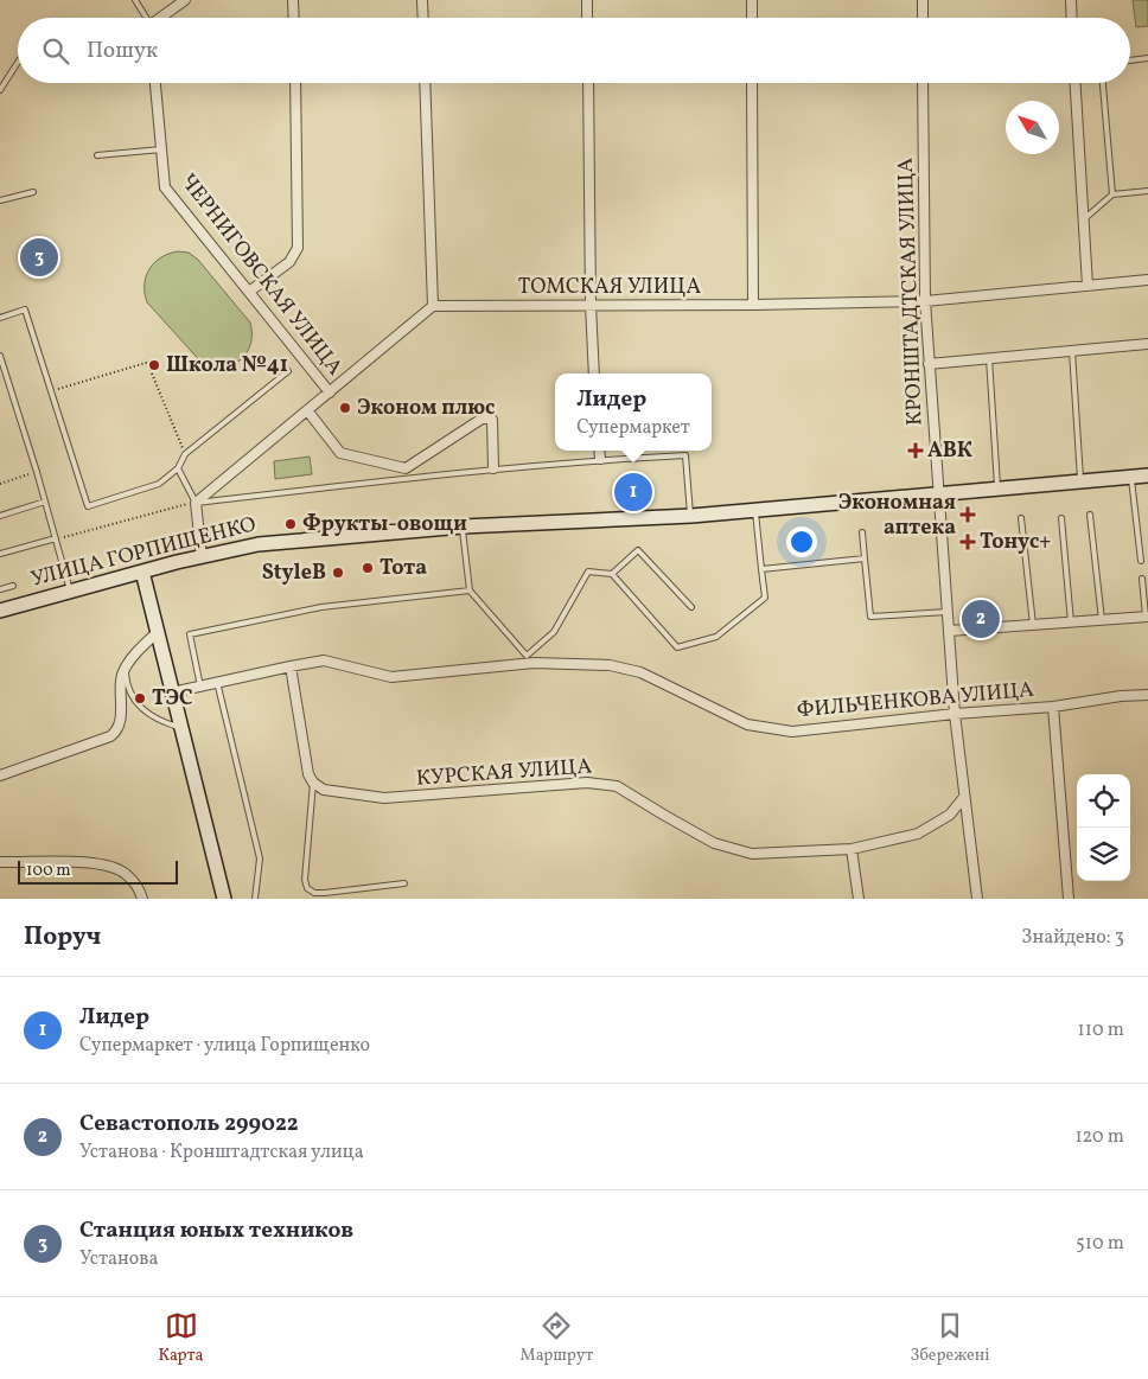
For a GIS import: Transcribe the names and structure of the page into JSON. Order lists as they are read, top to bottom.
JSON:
{
  "streets": {
    "main road": ["УЛИЦА ГОРПИЩЕНКО"],
    "street": [
      "ЧЕРНИГОВСКАЯ УЛИЦА",
      "ТОМСКАЯ УЛИЦА",
      "КРОНШТАДТСКАЯ УЛИЦА",
      "ФИЛЬЧЕНКОВА УЛИЦА",
      "КУРСКАЯ УЛИЦА"
    ]
  },
  "crossings": [
    ["ТОМСКАЯ УЛИЦА", "КРОНШТАДТСКАЯ УЛИЦА"],
    ["КРОНШТАДТСКАЯ УЛИЦА", "УЛИЦА ГОРПИЩЕНКО"],
    ["КРОНШТАДТСКАЯ УЛИЦА", "ФИЛЬЧЕНКОВА УЛИЦА"],
    ["КРОНШТАДТСКАЯ УЛИЦА", "КУРСКАЯ УЛИЦА"]
  ],
  "places": {
    "other": [
      "Школа №41",
      "Эконом плюс",
      "Фрукты-овощи",
      "Тота",
      "StyleB",
      "ТЭС"
    ],
    "health": ["АВК", "Экономная аптека", "Тонус+"]
  },
  "scale_bar": "100 m",
  "north": "top left",
  "page": {
    "search": "Пошук",
    "pins": ["3", "1", "2"],
    "popup": ["Лидер", "Супермаркет"],
    "scale": "100 m",
    "heading": ["Поруч", "Знайдено: 3"],
    "list": [
      {
        "mark": "1",
        "name": "Лидер",
        "note": "Супермаркет · улица Горпищенко",
        "value": "110 m"
      },
      {
        "mark": "2",
        "name": "Севастополь 299022",
        "note": "Установа · Кронштадтская улица",
        "value": "120 m"
      },
      {
        "mark": "3",
        "name": "Станция юных техников",
        "note": "Установа",
        "value": "510 m"
      }
    ],
    "nav": ["Карта", "Маршрут", "Збережені"]
  }
}
